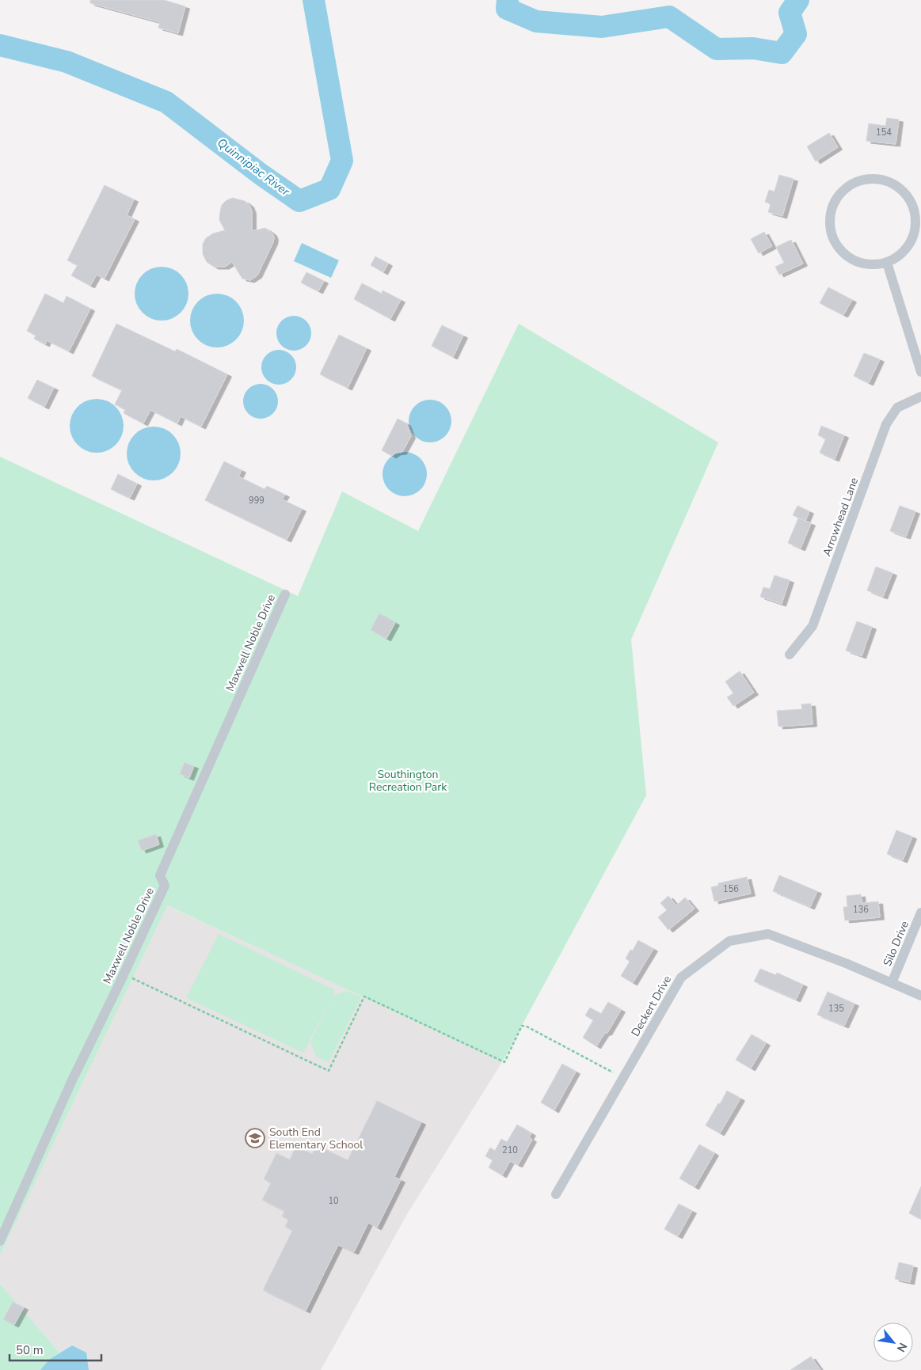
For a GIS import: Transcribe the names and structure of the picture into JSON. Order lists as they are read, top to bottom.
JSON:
{
  "streets": {
    "street": [
      "Arrowhead Lane",
      "Maxwell Noble Drive",
      "Silo Drive",
      "Deckert Drive"
    ]
  },
  "crossings": [
    ["Silo Drive", "Deckert Drive"]
  ],
  "water": ["Quinnipiac River"],
  "parks": ["Southington Recreation Park"],
  "places": {
    "school or university": ["South End Elementary School"]
  },
  "house_numbers": [
    "154",
    "999",
    "156",
    "136",
    "135",
    "210",
    "10"
  ],
  "scale_bar": "50 m",
  "north": "bottom right"
}
